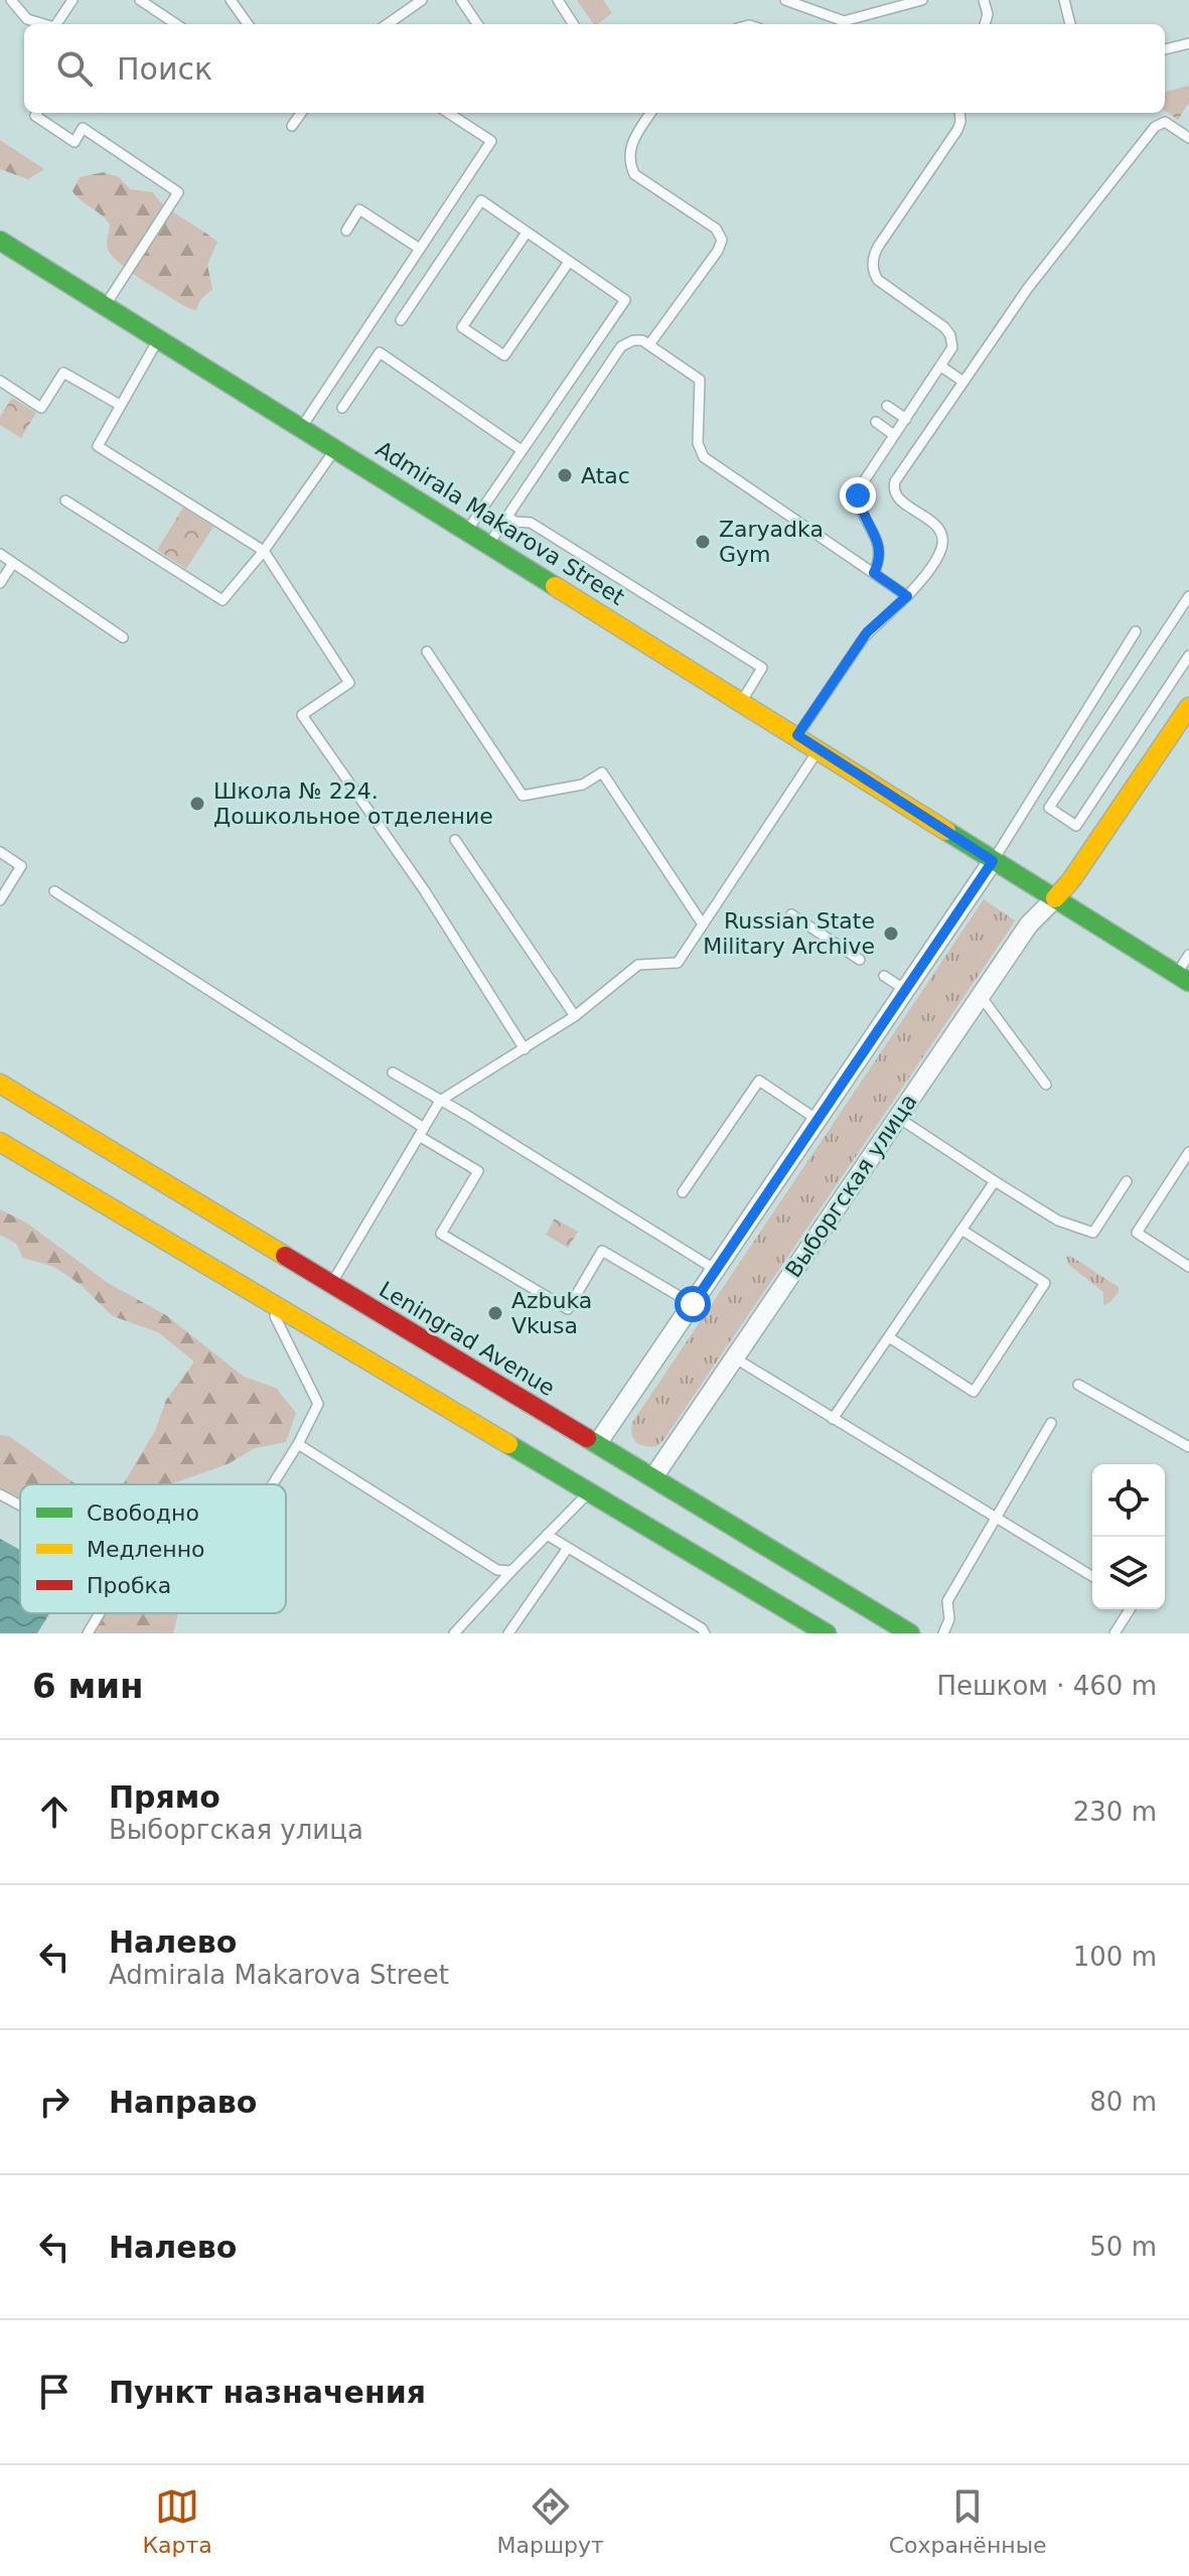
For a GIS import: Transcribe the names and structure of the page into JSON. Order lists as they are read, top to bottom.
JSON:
{
  "streets": {
    "main road": ["Admirala Makarova Street", "Leningrad Avenue"],
    "street": ["Выборгская улица"]
  },
  "crossings": [
    ["Admirala Makarova Street", "Выборгская улица"],
    ["Выборгская улица", "Leningrad Avenue"]
  ],
  "places": [
    "Atac",
    "Zaryadka Gym",
    "Школа № 224. Дошкольное отделение",
    "Russian State Military Archive",
    "Azbuka Vkusa"
  ],
  "legend": ["Свободно", "Медленно", "Пробка"],
  "page": {
    "search": "Поиск",
    "heading": ["6 мин", "Пешком · 460 m"],
    "list": [
      ["Прямо", "Выборгская улица", "230 m"],
      ["Налево", "Admirala Makarova Street", "100 m"],
      ["Направо", "80 m"],
      ["Налево", "50 m"],
      "Пункт назначения"
    ],
    "nav": ["Карта", "Маршрут", "Сохранённые"]
  }
}
